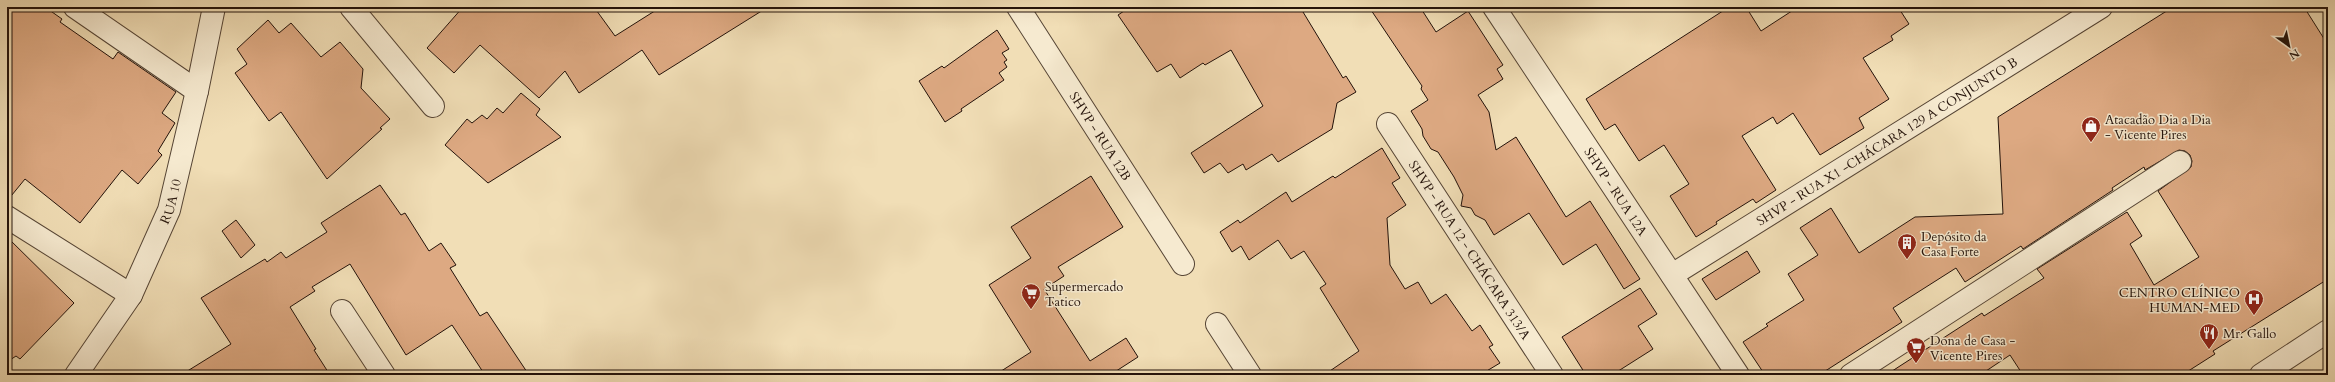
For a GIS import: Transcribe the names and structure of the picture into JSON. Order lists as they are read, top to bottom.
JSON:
{
  "streets": {
    "street": [
      "SHVP - RUA 12B",
      "SHVP - RUA X1 -CHÁCARA 129 A CONJUNTO B",
      "SHVP - RUA 12A",
      "RUA 10",
      "SHVP - RUA 12 - CHÁCARA 313/A"
    ]
  },
  "crossings": [
    ["SHVP - RUA X1 -CHÁCARA 129 A CONJUNTO B", "SHVP - RUA 12A"]
  ],
  "places": {
    "shop": ["Atacadão Dia a Dia - Vicente Pires"],
    "building": ["Depósito da Casa Forte"],
    "supermarket": ["Supermercado Tatico", "Dona de Casa - Vicente Pires"],
    "hospital": ["CENTRO CLÍNICO HUMAN-MED"],
    "restaurant": ["Mr. Gallo"]
  },
  "north": "bottom right"
}
